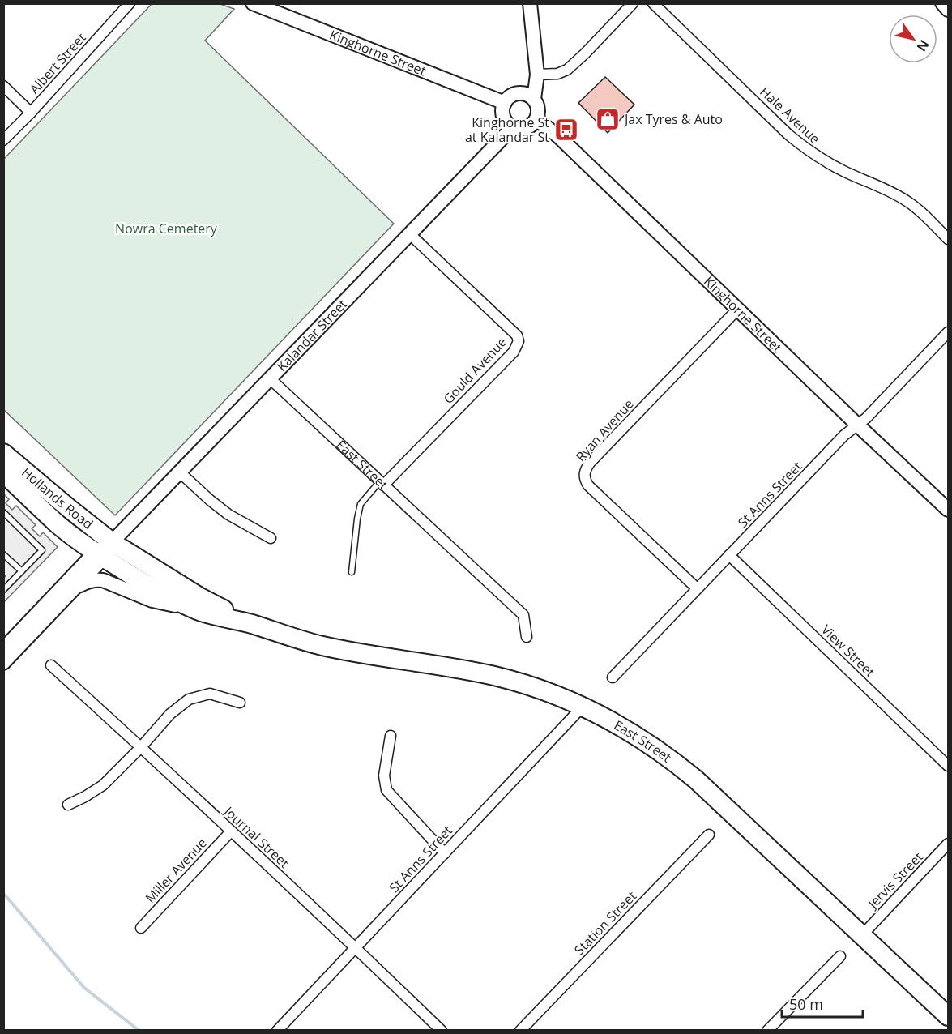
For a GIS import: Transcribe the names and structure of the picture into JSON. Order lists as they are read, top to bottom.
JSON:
{
  "streets": {
    "highway": ["East Street", "Hollands Road"],
    "main road": ["Kinghorne Street", "Kalandar Street"],
    "street": [
      "Albert Street",
      "Hale Avenue",
      "Gould Avenue",
      "Ryan Avenue",
      "St Anns Street",
      "View Street",
      "Journal Street",
      "Miller Avenue",
      "Jervis Street",
      "Station Street"
    ]
  },
  "crossings": [
    ["Kinghorne Street", "Kalandar Street"],
    ["Kinghorne Street", "Ryan Avenue"],
    ["Kinghorne Street", "St Anns Street"],
    ["Kalandar Street", "Gould Avenue"],
    ["Kalandar Street", "East Street"],
    ["Kalandar Street", "Hollands Road"],
    ["Gould Avenue", "East Street"],
    ["Ryan Avenue", "St Anns Street"],
    ["East Street", "St Anns Street"],
    ["East Street", "Hollands Road"],
    ["East Street", "Jervis Street"],
    ["St Anns Street", "View Street"],
    ["St Anns Street", "Journal Street"],
    ["Journal Street", "Miller Avenue"]
  ],
  "parks": ["Nowra Cemetery"],
  "places": {
    "shop": ["Jax Tyres & Auto"],
    "bus stop": ["Kinghorne St at Kalandar St"]
  },
  "scale_bar": "50 m",
  "north": "bottom right"
}
